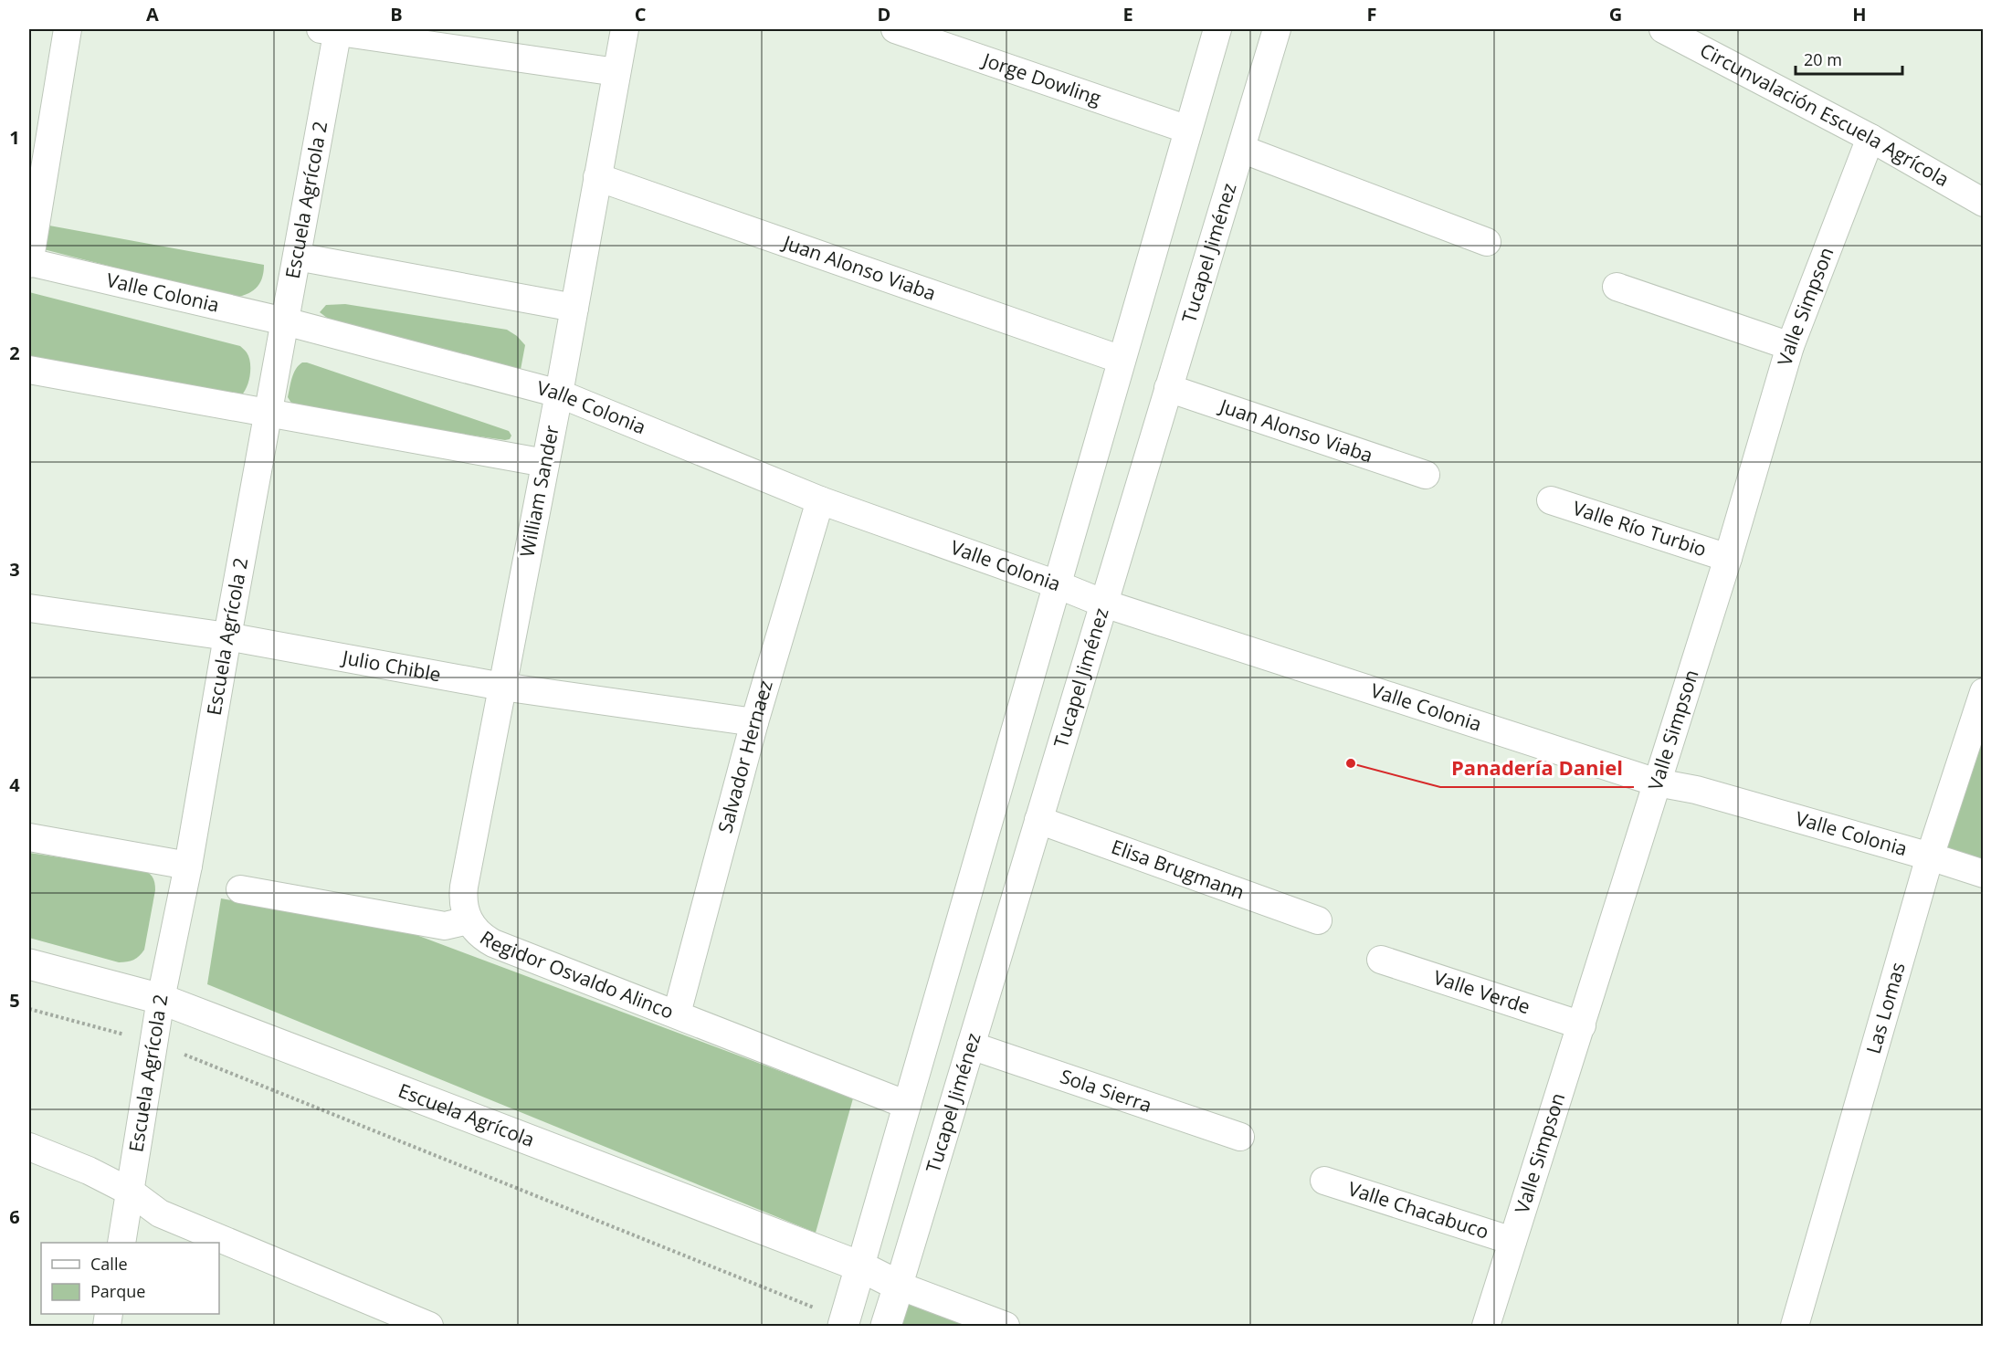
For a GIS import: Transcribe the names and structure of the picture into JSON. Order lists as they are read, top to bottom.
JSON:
{
  "streets": {
    "street": [
      "Jorge Dowling",
      "Circunvalación Escuela Agrícola",
      "Escuela Agrícola 2",
      "Tucapel Jiménez",
      "Juan Alonso Viaba",
      "Valle Colonia",
      "Valle Simpson",
      "William Sander",
      "Valle Río Turbio",
      "Julio Chible",
      "Salvador Hernaez",
      "Elisa Brugmann",
      "Regidor Osvaldo Alinco",
      "Valle Verde",
      "Las Lomas",
      "Sola Sierra",
      "Escuela Agrícola",
      "Valle Chacabuco"
    ]
  },
  "crossings": [
    ["Circunvalación Escuela Agrícola", "Valle Simpson"],
    ["Escuela Agrícola 2", "Valle Colonia"],
    ["Escuela Agrícola 2", "Julio Chible"],
    ["Escuela Agrícola 2", "Escuela Agrícola"],
    ["Tucapel Jiménez", "Juan Alonso Viaba"],
    ["Tucapel Jiménez", "Valle Colonia"],
    ["Tucapel Jiménez", "Elisa Brugmann"],
    ["Tucapel Jiménez", "Sola Sierra"],
    ["Tucapel Jiménez", "Escuela Agrícola"],
    ["Juan Alonso Viaba", "William Sander"],
    ["Valle Colonia", "Valle Simpson"],
    ["Valle Colonia", "William Sander"],
    ["Valle Colonia", "Salvador Hernaez"],
    ["Valle Colonia", "Las Lomas"],
    ["Valle Simpson", "Valle Río Turbio"],
    ["Valle Simpson", "Valle Verde"],
    ["Valle Simpson", "Valle Chacabuco"],
    ["William Sander", "Julio Chible"],
    ["William Sander", "Regidor Osvaldo Alinco"],
    ["Julio Chible", "Salvador Hernaez"],
    ["Salvador Hernaez", "Regidor Osvaldo Alinco"]
  ],
  "places": ["Panadería Daniel"],
  "legend": ["Calle", "Parque"],
  "scale_bar": "20 m",
  "grid": {
    "columns": [
      "A",
      "B",
      "C",
      "D",
      "E",
      "F",
      "G",
      "H"
    ],
    "rows": [
      "1",
      "2",
      "3",
      "4",
      "5",
      "6"
    ]
  }
}
